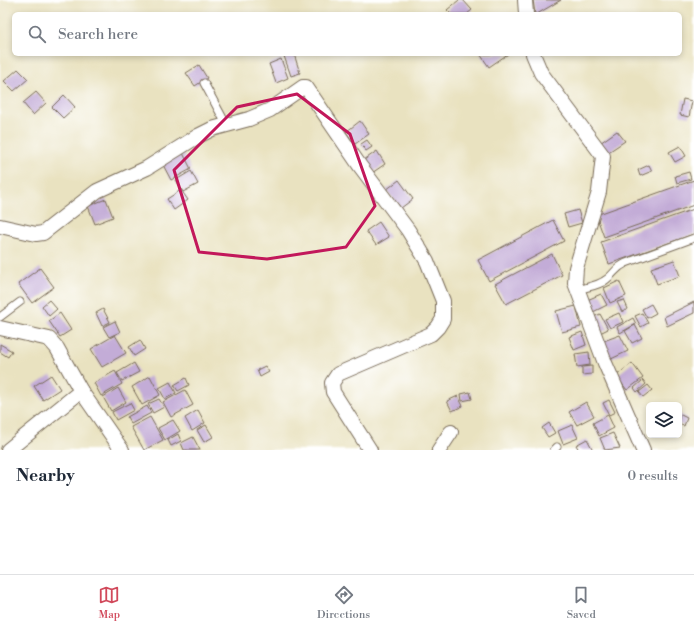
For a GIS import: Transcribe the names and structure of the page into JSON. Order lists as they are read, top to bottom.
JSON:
{
  "page": {
    "search": "Search here",
    "heading": ["Nearby", "0 results"],
    "nav": ["Map", "Directions", "Saved"]
  }
}
